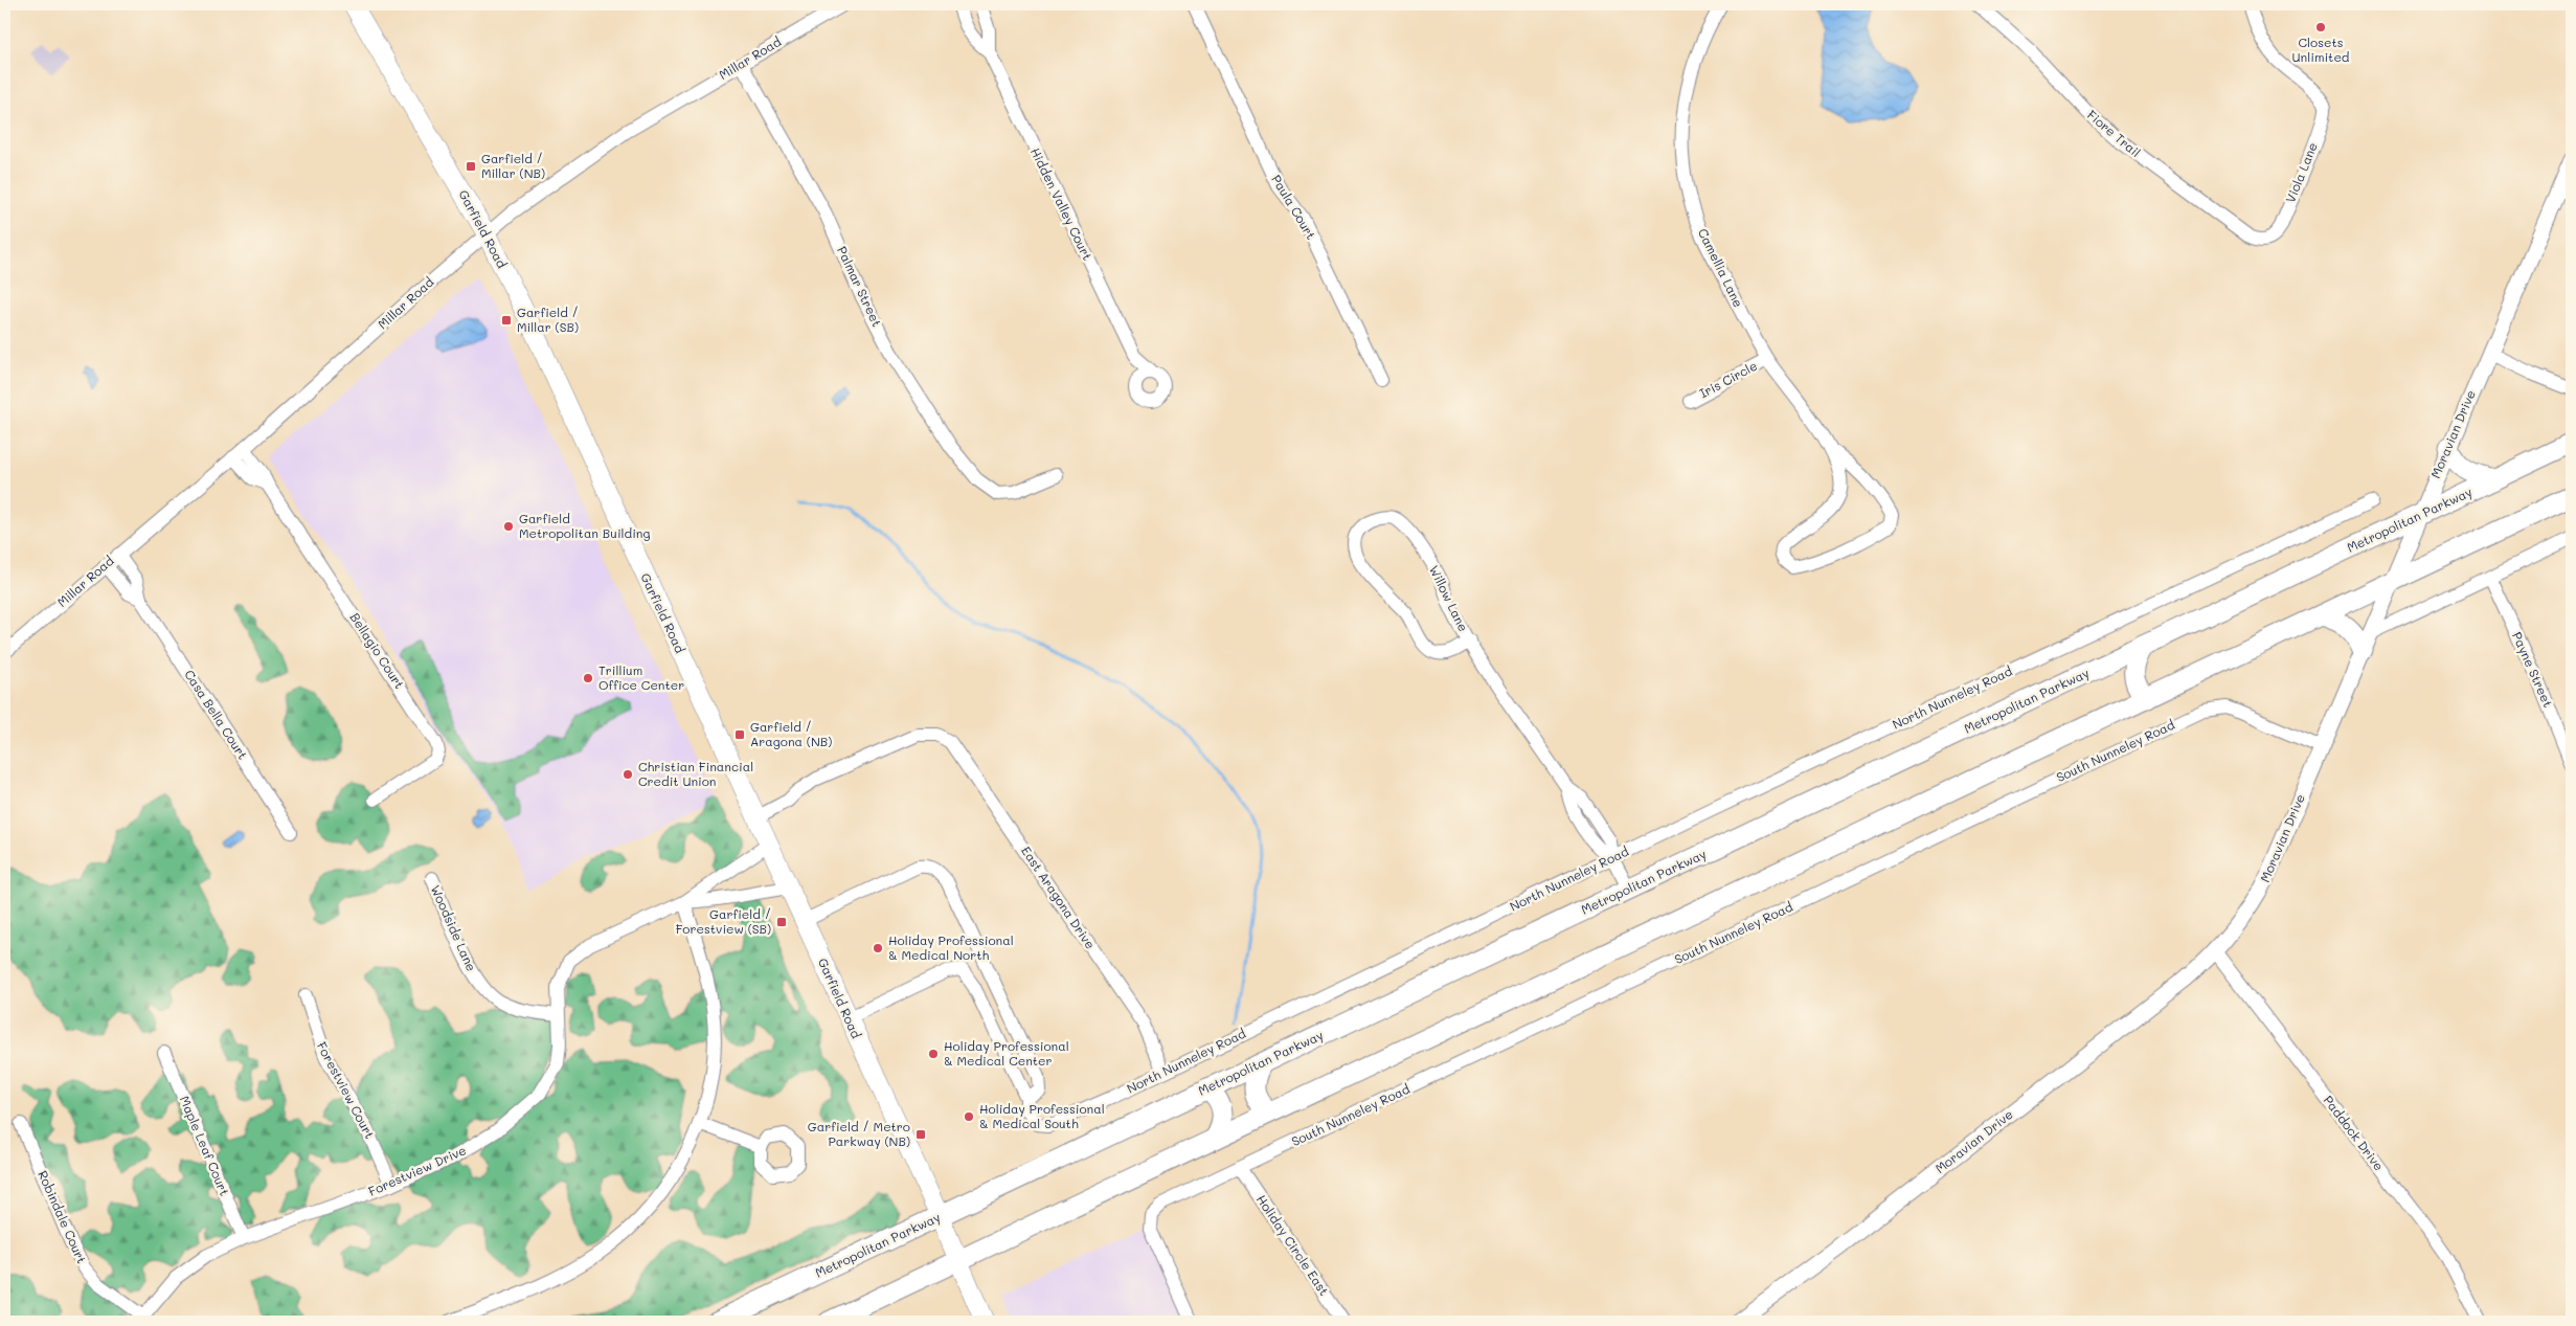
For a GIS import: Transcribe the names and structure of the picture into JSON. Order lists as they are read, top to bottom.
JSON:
{
  "streets": {
    "main road": ["Garfield Road", "Metropolitan Parkway"],
    "street": [
      "Millar Road",
      "Fiore Trail",
      "Viola Lane",
      "Hidden Valley Court",
      "Paula Court",
      "Camellia Lane",
      "Palmar Street",
      "Iris Circle",
      "Moravian Drive",
      "Willow Lane",
      "Bellagio Court",
      "Payne Street",
      "North Nunneley Road",
      "Casa Bella Court",
      "South Nunneley Road",
      "East Aragona Drive",
      "Woodside Lane",
      "Forestview Court",
      "Paddock Drive",
      "Maple Leaf Court",
      "Forestview Drive",
      "Robindale Court",
      "Holiday Circle East"
    ]
  },
  "crossings": [
    ["Millar Road", "Garfield Road"],
    ["Millar Road", "Palmar Street"],
    ["Millar Road", "Bellagio Court"],
    ["Millar Road", "Casa Bella Court"],
    ["Fiore Trail", "Viola Lane"],
    ["Garfield Road", "Metropolitan Parkway"],
    ["Garfield Road", "North Nunneley Road"],
    ["Garfield Road", "East Aragona Drive"],
    ["Garfield Road", "Forestview Drive"],
    ["Camellia Lane", "Iris Circle"],
    ["Moravian Drive", "Metropolitan Parkway"],
    ["Moravian Drive", "South Nunneley Road"],
    ["Moravian Drive", "Paddock Drive"],
    ["Metropolitan Parkway", "Willow Lane"],
    ["Willow Lane", "North Nunneley Road"],
    ["North Nunneley Road", "East Aragona Drive"],
    ["South Nunneley Road", "Holiday Circle East"],
    ["Woodside Lane", "Forestview Drive"],
    ["Forestview Court", "Forestview Drive"],
    ["Maple Leaf Court", "Forestview Drive"],
    ["Forestview Drive", "Robindale Court"]
  ],
  "places": {
    "other": [
      "Closets Unlimited",
      "Garfield Metropolitan Building",
      "Trillium Office Center",
      "Christian Financial Credit Union",
      "Holiday Professional & Medical North",
      "Holiday Professional & Medical Center",
      "Holiday Professional & Medical South"
    ],
    "transit": [
      "Garfield / Millar (NB)",
      "Garfield / Millar (SB)",
      "Garfield / Aragona (NB)",
      "Garfield / Forestview (SB)",
      "Garfield / Metro Parkway (NB)"
    ]
  }
}
